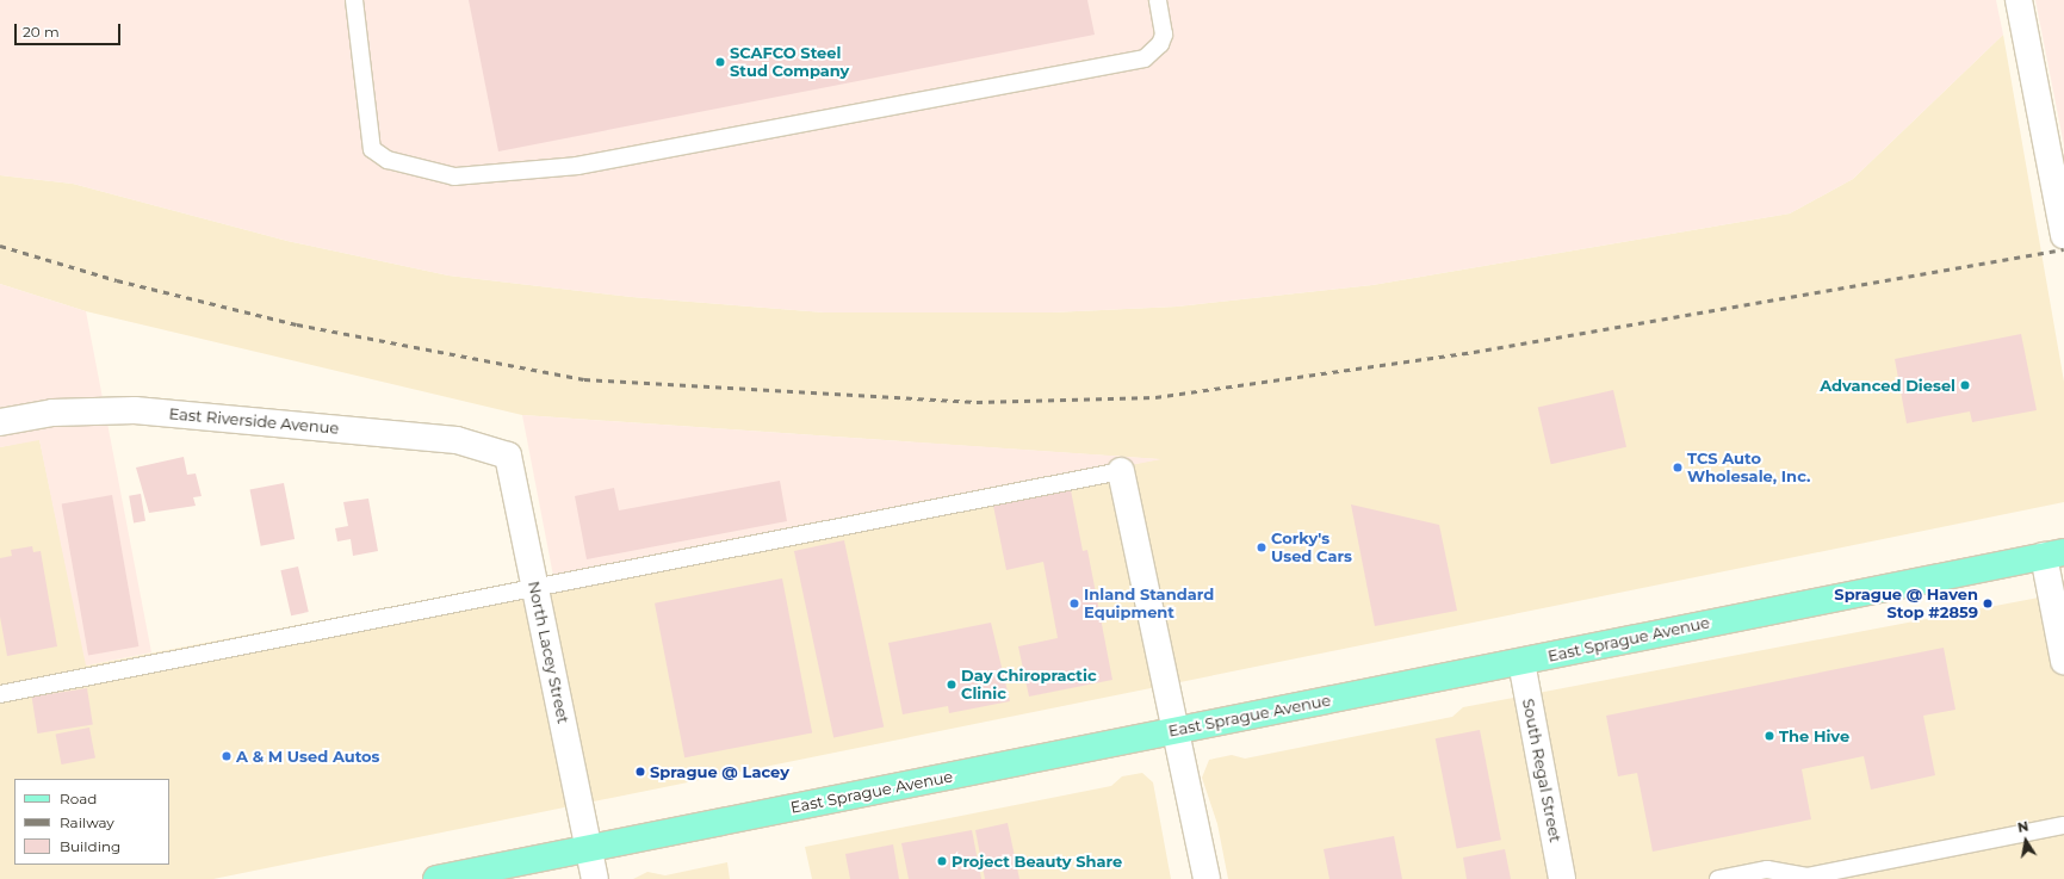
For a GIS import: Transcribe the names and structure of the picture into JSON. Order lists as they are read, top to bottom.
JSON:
{
  "streets": {
    "main road": ["East Sprague Avenue"],
    "street": ["East Riverside Avenue", "North Lacey Street", "South Regal Street"]
  },
  "crossings": [
    ["East Riverside Avenue", "North Lacey Street"],
    ["East Sprague Avenue", "North Lacey Street"],
    ["East Sprague Avenue", "South Regal Street"]
  ],
  "places": [
    "SCAFCO Steel Stud Company",
    "Advanced Diesel",
    "TCS Auto Wholesale, Inc.",
    "Corky's Used Cars",
    "Inland Standard Equipment",
    "Sprague @ Haven Stop #2859",
    "Day Chiropractic Clinic",
    "The Hive",
    "A & M Used Autos",
    "Sprague @ Lacey",
    "Project Beauty Share"
  ],
  "legend": ["Road", "Railway", "Building"],
  "scale_bar": "20 m",
  "north": "top"
}
